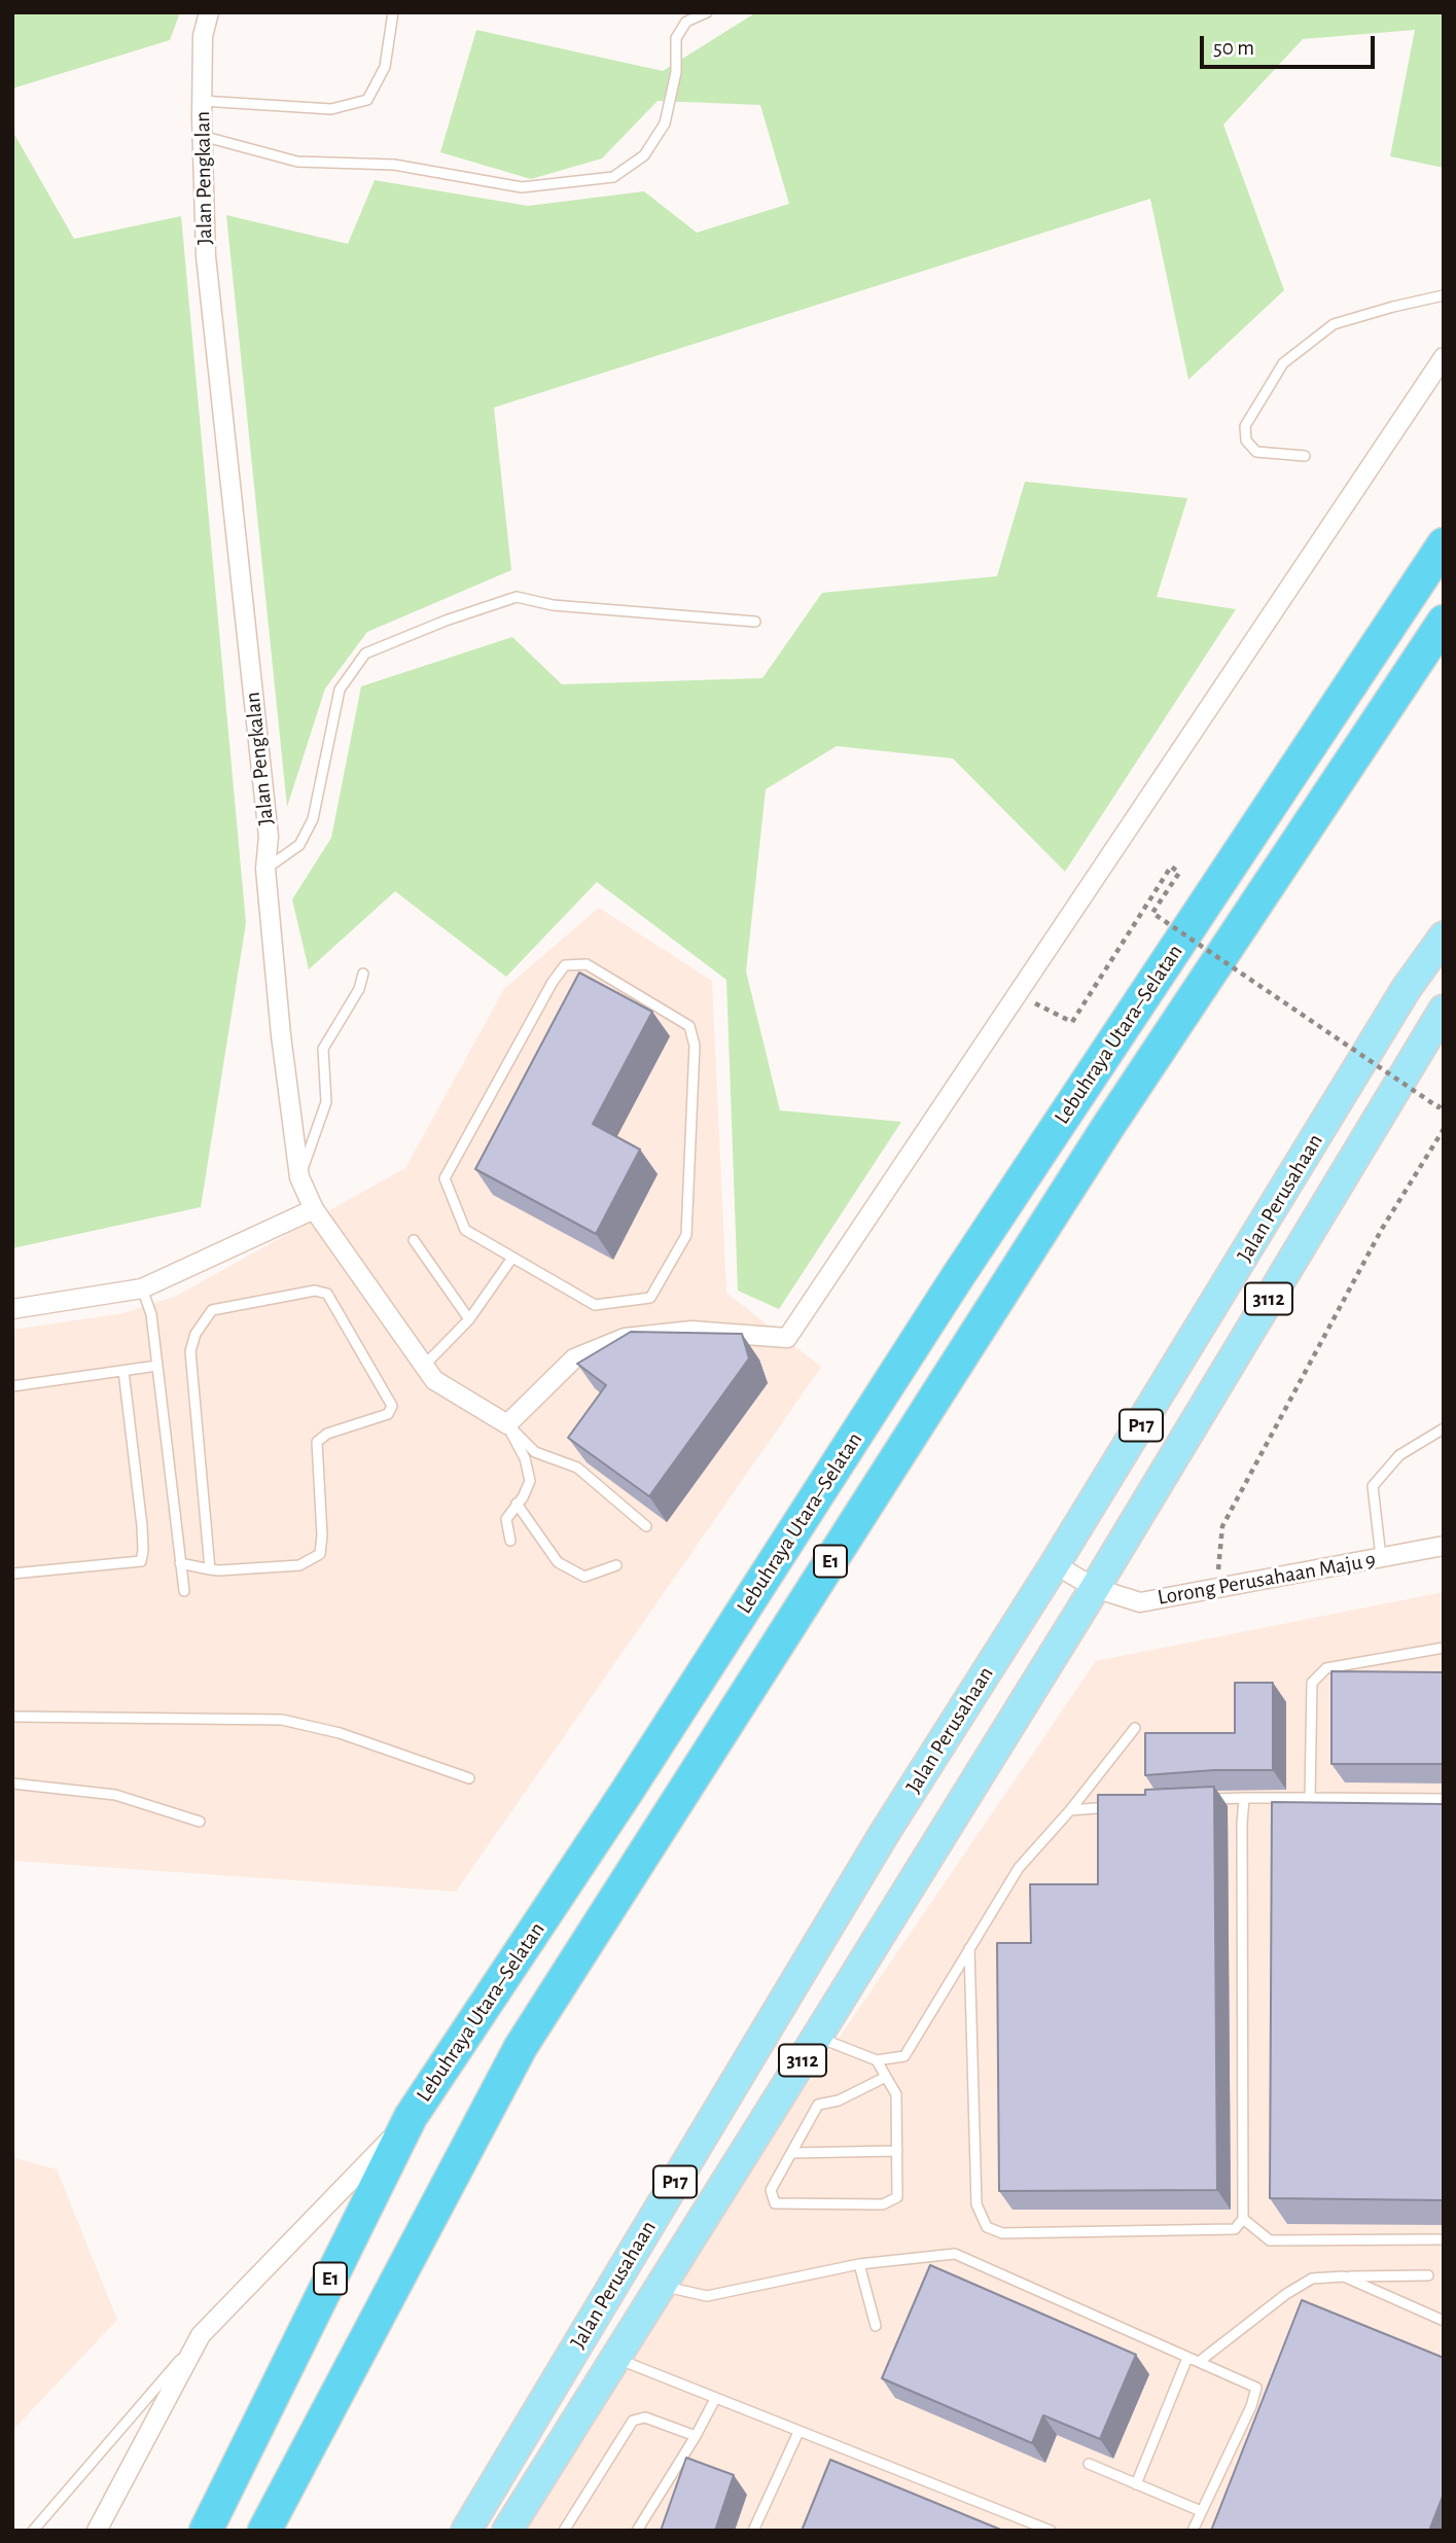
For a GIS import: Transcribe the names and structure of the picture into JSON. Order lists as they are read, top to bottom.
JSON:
{
  "streets": {
    "highway": ["Lebuhraya Utara–Selatan", "E1"],
    "main road": ["Jalan Perusahaan", "3112", "P17"],
    "street": ["Jalan Pengkalan", "Lorong Perusahaan Maju 9"]
  },
  "crossings": [
    ["Jalan Perusahaan", "Lorong Perusahaan Maju 9"]
  ],
  "scale_bar": "50 m"
}
